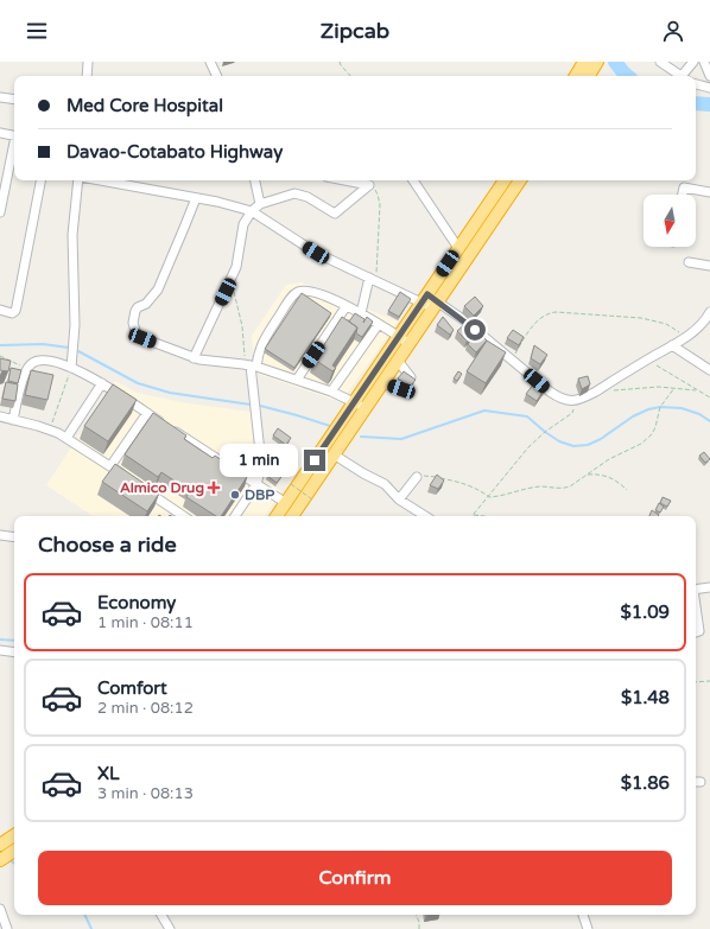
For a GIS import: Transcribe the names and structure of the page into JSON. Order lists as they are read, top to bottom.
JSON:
{
  "places": {
    "health": ["Almico Drug"],
    "other": ["DBP"]
  },
  "north": "bottom",
  "page": {
    "header": "Zipcab",
    "banner": ["Med Core Hospital", "Davao-Cotabato Highway"],
    "bubble": "1 min",
    "heading": "Choose a ride",
    "list": [
      {
        "name": "Economy",
        "note": "1 min · 08:11",
        "value": "$1.09"
      },
      {
        "name": "Comfort",
        "note": "2 min · 08:12",
        "value": "$1.48"
      },
      {
        "name": "XL",
        "note": "3 min · 08:13",
        "value": "$1.86"
      }
    ],
    "buttons": "Confirm"
  }
}
